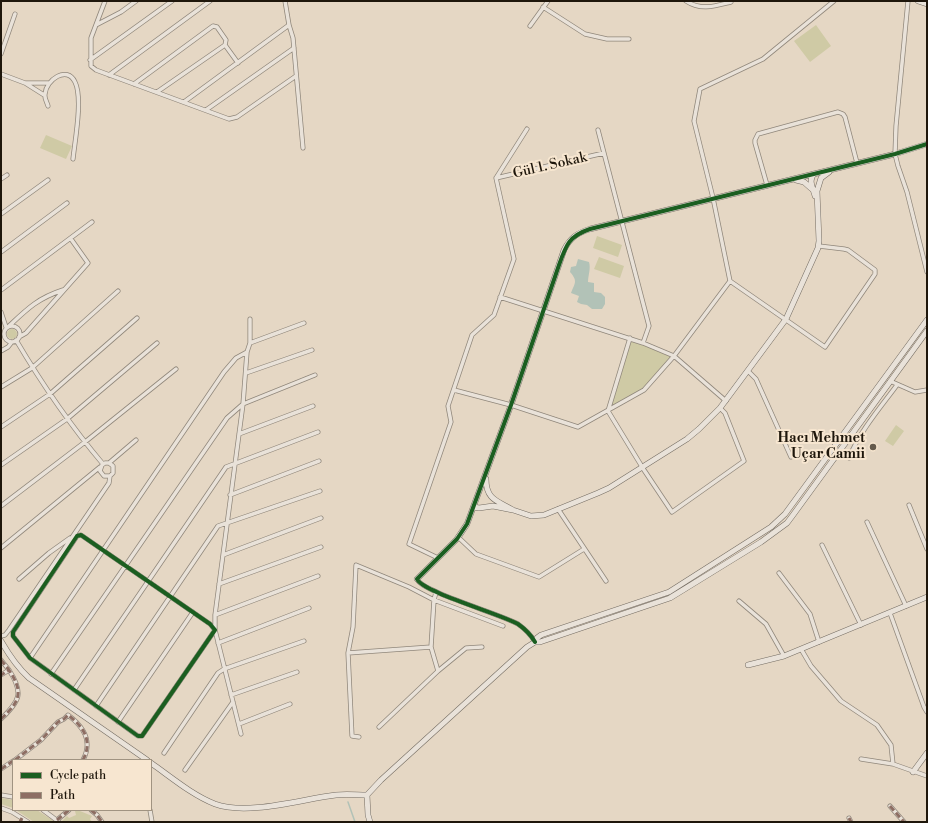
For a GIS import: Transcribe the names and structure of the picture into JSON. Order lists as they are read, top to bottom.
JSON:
{
  "streets": {
    "street": ["Gül 1. Sokak"]
  },
  "places": ["Hacı Mehmet Uçar Camii"],
  "legend": ["Cycle path", "Path"]
}
